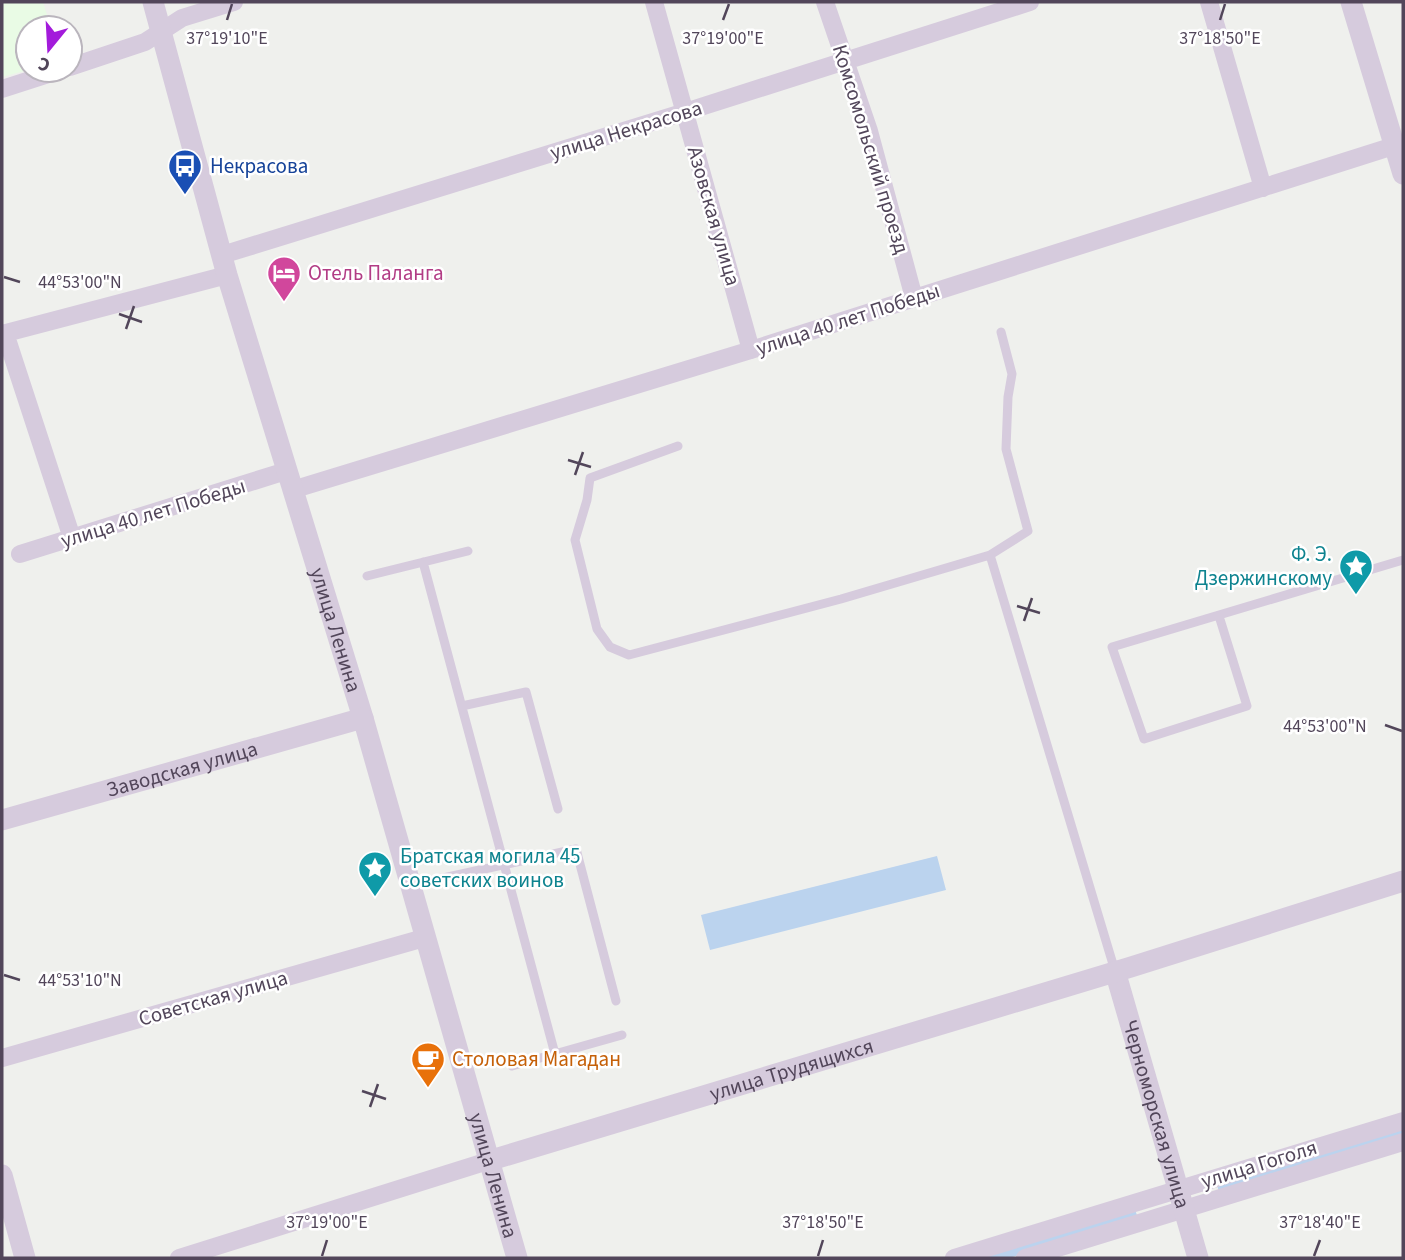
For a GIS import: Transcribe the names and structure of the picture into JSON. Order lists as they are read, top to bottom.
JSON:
{
  "streets": {
    "street": [
      "улица Некрасова",
      "Комсомольский проезд",
      "Азовская улица",
      "улица 40 лет Победы",
      "улица Ленина",
      "Заводская улица",
      "Советская улица",
      "улица Трудящихся",
      "Черноморская улица",
      "улица Гоголя"
    ]
  },
  "crossings": [
    ["улица Некрасова", "Комсомольский проезд"],
    ["улица Некрасова", "Азовская улица"],
    ["улица Некрасова", "улица Ленина"],
    ["Комсомольский проезд", "улица 40 лет Победы"],
    ["Азовская улица", "улица 40 лет Победы"],
    ["улица 40 лет Победы", "улица Ленина"],
    ["улица Ленина", "Заводская улица"],
    ["улица Ленина", "Советская улица"],
    ["улица Ленина", "улица Трудящихся"],
    ["улица Трудящихся", "Черноморская улица"],
    ["Черноморская улица", "улица Гоголя"]
  ],
  "places": {
    "bus stop": ["Некрасова"],
    "hotel": ["Отель Паланга"],
    "place": ["Ф. Э. Дзержинскому", "Братская могила 45 советских воинов"],
    "cafe": ["Столовая Магадан"]
  },
  "north": "bottom",
  "coordinates": [
    "37°19'10\"E",
    "37°19'00\"E",
    "37°18'50\"E",
    "44°53'00\"N",
    "44°53'10\"N",
    "37°18'40\"E"
  ]
}
